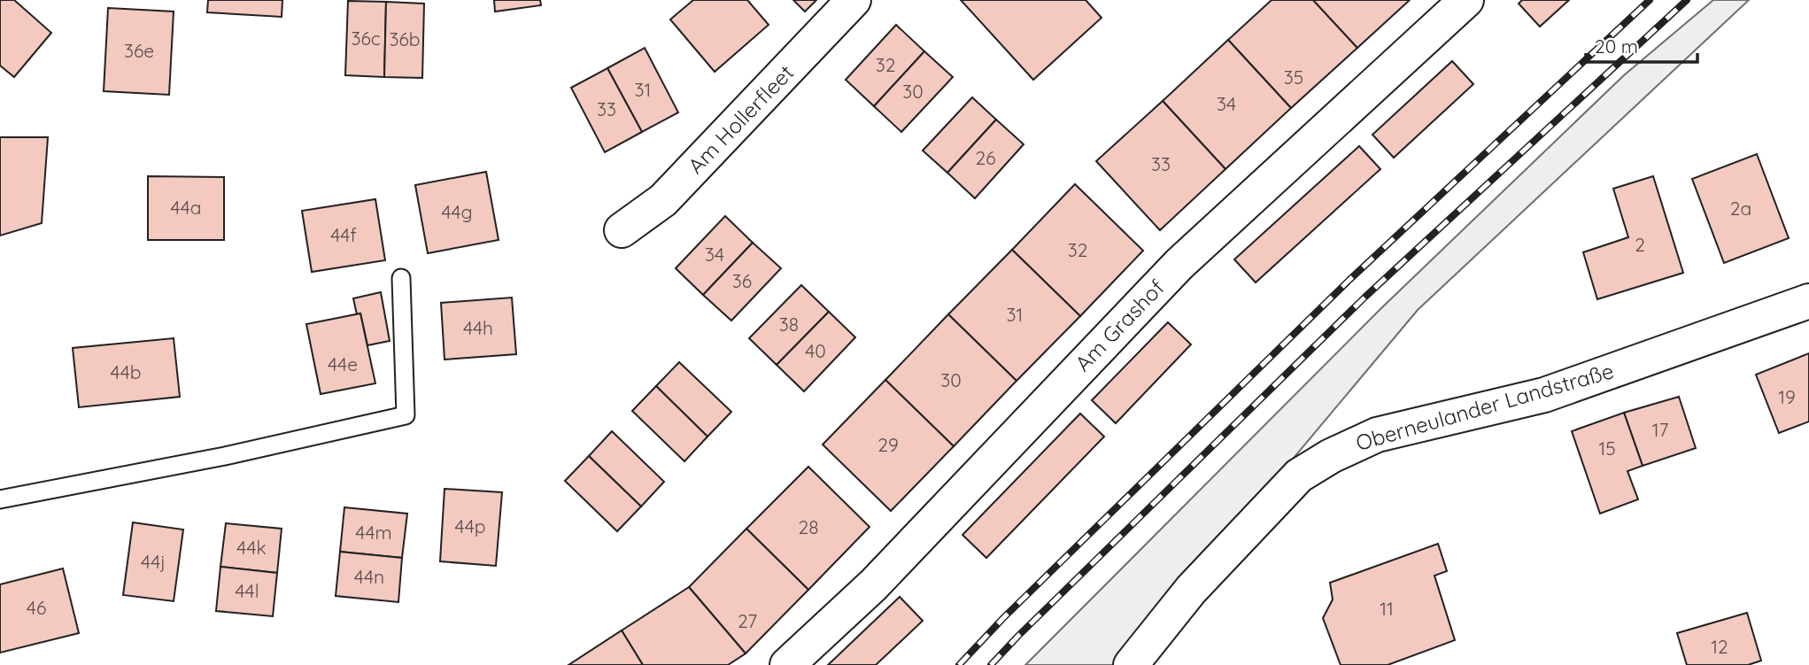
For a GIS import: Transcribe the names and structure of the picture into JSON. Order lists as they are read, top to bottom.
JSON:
{
  "streets": {
    "street": ["Am Hollerfleet", "Am Grashof", "Oberneulander Landstraße"]
  },
  "house_numbers": [
    "36c",
    "36b",
    "36e",
    "32",
    "35",
    "31",
    "30",
    "34",
    "33",
    "26",
    "33",
    "44a",
    "2a",
    "44g",
    "44f",
    "2",
    "32",
    "34",
    "36",
    "31",
    "38",
    "44h",
    "40",
    "44e",
    "44b",
    "30",
    "19",
    "17",
    "29",
    "15",
    "44p",
    "28",
    "44m",
    "44k",
    "44j",
    "44n",
    "44l",
    "46",
    "11",
    "27",
    "12"
  ],
  "scale_bar": "20 m"
}
